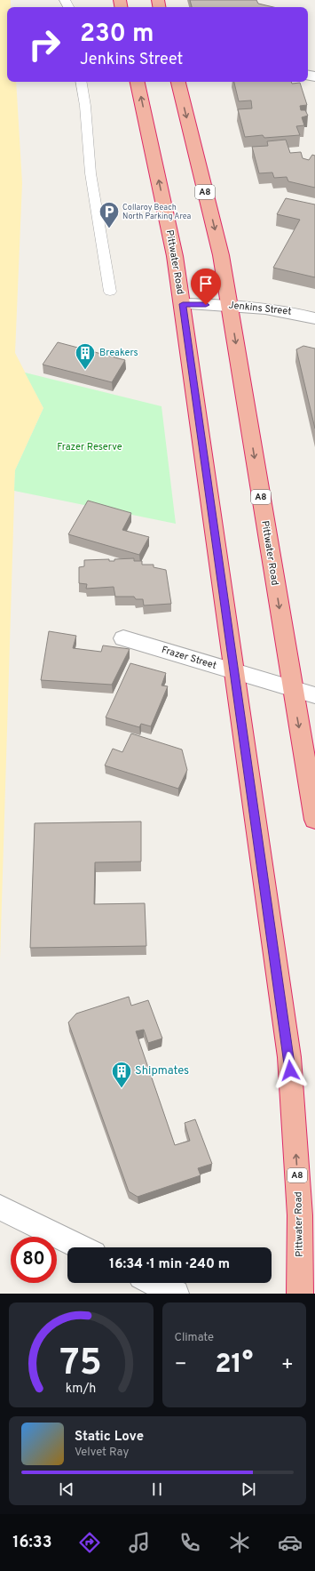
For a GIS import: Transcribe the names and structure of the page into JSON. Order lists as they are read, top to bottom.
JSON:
{
  "streets": {
    "highway": ["A8", "Pittwater Road"],
    "street": ["Jenkins Street", "Frazer Street"]
  },
  "crossings": [
    ["Pittwater Road", "Jenkins Street"],
    ["Pittwater Road", "Frazer Street"]
  ],
  "parks": ["Frazer Reserve"],
  "places": {
    "parking": ["Collaroy Beach North Parking Area"],
    "building": ["Breakers", "Shipmates"]
  },
  "page": {
    "turn": ["230 m", "Jenkins Street"],
    "limit": "80",
    "trip": "16:34 · 1 min · 240 m",
    "tile": "Climate",
    "heat": ["−", "21°", "+"],
    "song": ["Static Love", "Velvet Ray"],
    "tabs": "16:33",
    "gauge": ["75", "km/h"]
  }
}
